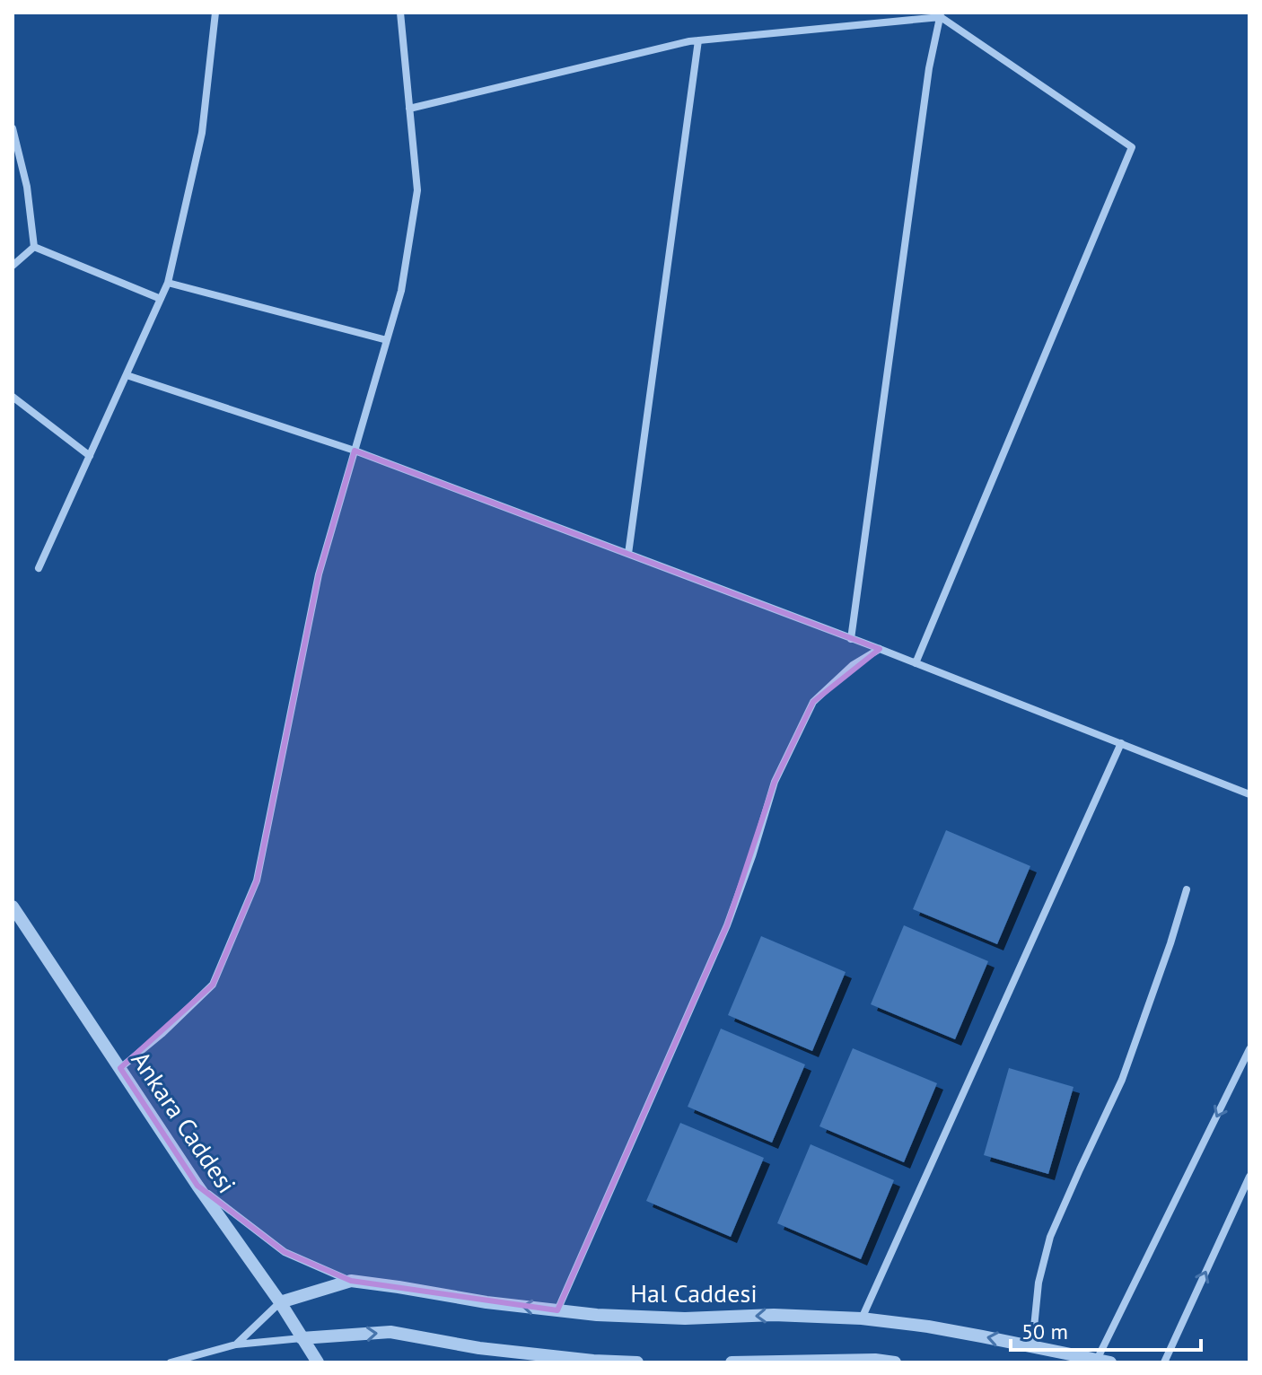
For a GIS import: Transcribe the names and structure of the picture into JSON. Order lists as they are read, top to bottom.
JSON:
{
  "streets": {
    "street": ["Ankara Caddesi", "Hal Caddesi"]
  },
  "crossings": [
    ["Ankara Caddesi", "Hal Caddesi"]
  ],
  "scale_bar": "50 m"
}
